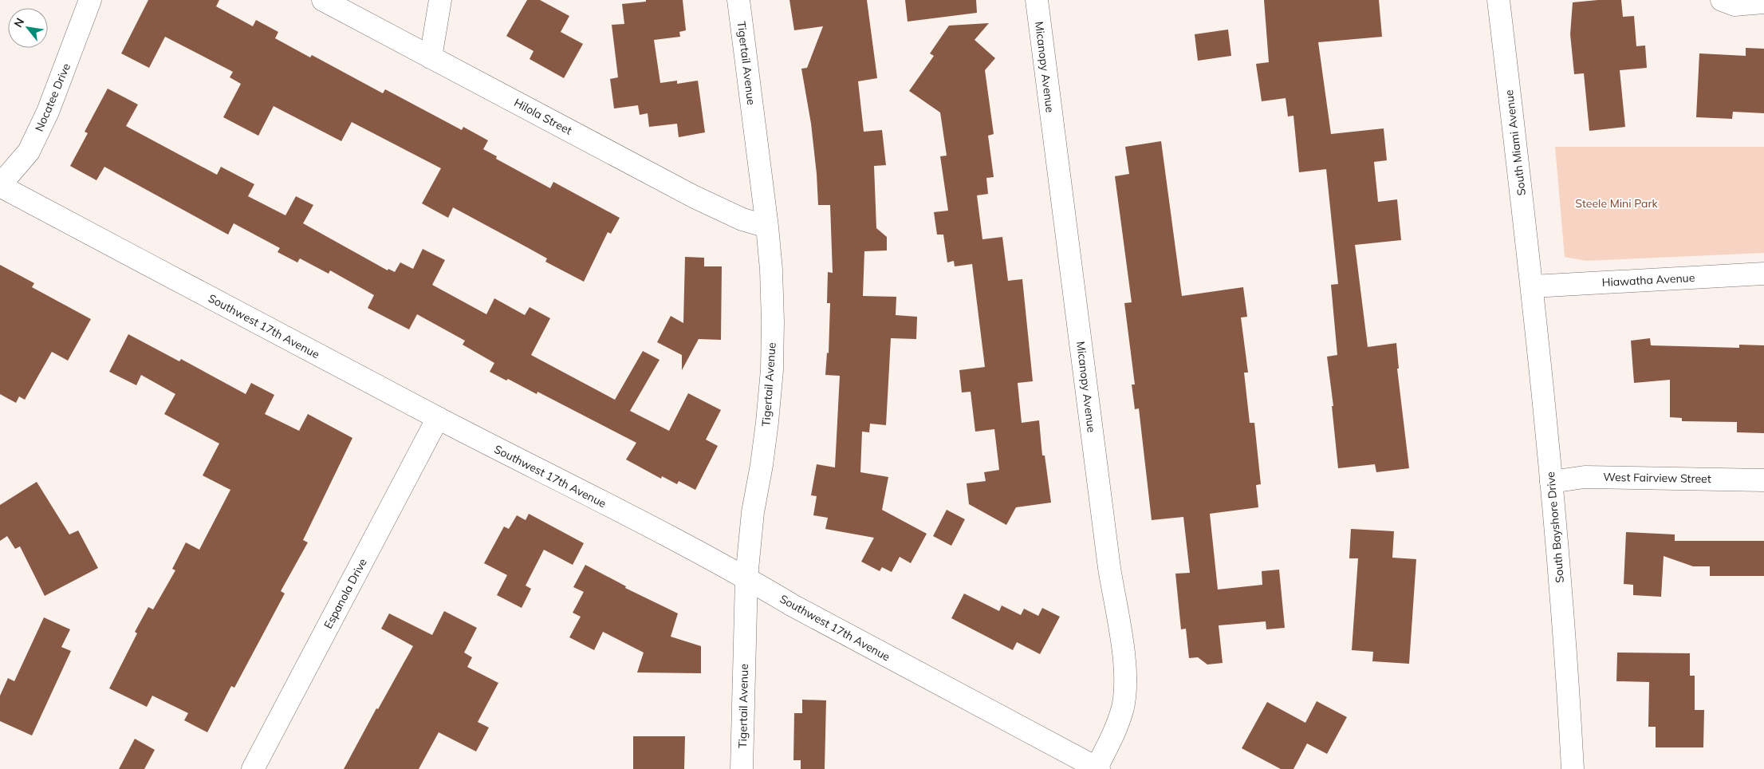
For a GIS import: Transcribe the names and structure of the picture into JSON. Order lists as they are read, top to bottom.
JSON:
{
  "streets": {
    "street": [
      "Tigertail Avenue",
      "Micanopy Avenue",
      "Nocatee Drive",
      "Hilola Street",
      "South Miami Avenue",
      "Hiawatha Avenue",
      "Southwest 17th Avenue",
      "West Fairview Street",
      "South Bayshore Drive",
      "Espanola Drive"
    ]
  },
  "crossings": [
    ["Tigertail Avenue", "Hilola Street"],
    ["Tigertail Avenue", "Southwest 17th Avenue"],
    ["Micanopy Avenue", "Southwest 17th Avenue"],
    ["Nocatee Drive", "Southwest 17th Avenue"],
    ["South Miami Avenue", "Hiawatha Avenue"],
    ["South Miami Avenue", "South Bayshore Drive"],
    ["Hiawatha Avenue", "South Bayshore Drive"],
    ["Southwest 17th Avenue", "Espanola Drive"],
    ["West Fairview Street", "South Bayshore Drive"]
  ],
  "parks": ["Steele Mini Park"],
  "north": "top left"
}
